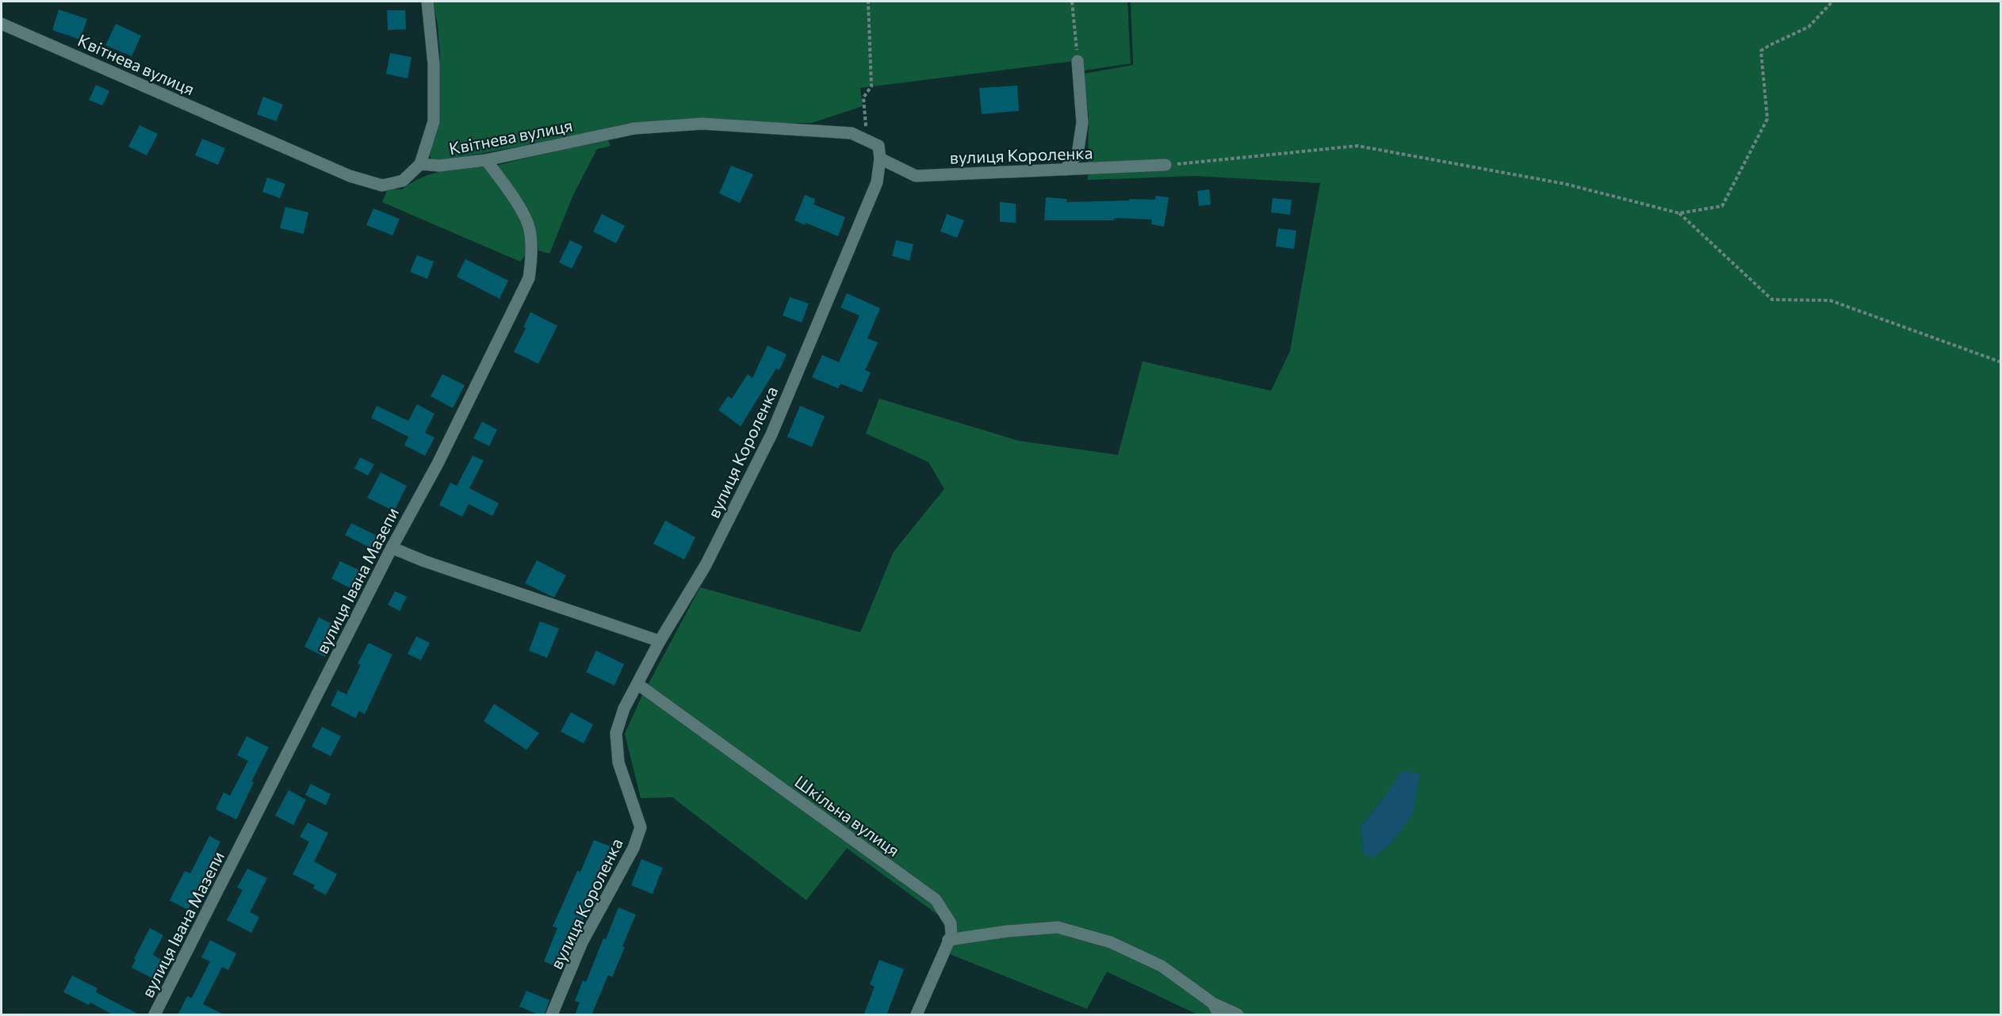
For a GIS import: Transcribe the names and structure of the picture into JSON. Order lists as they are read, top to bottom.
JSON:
{
  "streets": {
    "street": [
      "Квітнева вулиця",
      "вулиця Короленка",
      "вулиця Івана Мазепи",
      "Шкільна вулиця"
    ]
  },
  "crossings": [
    ["Квітнева вулиця", "вулиця Івана Мазепи"],
    ["вулиця Короленка", "Шкільна вулиця"]
  ]
}
